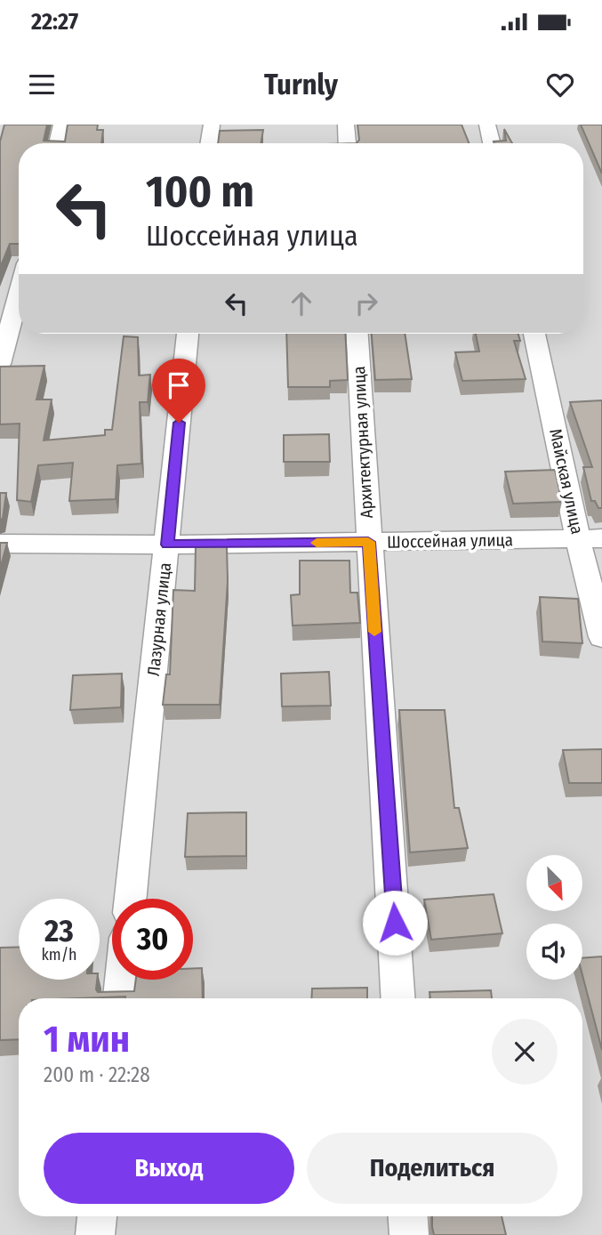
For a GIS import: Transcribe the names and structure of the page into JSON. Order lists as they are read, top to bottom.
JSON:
{
  "streets": {
    "street": [
      "Архитектурная улица",
      "Майская улица",
      "Шоссейная улица",
      "Лазурная улица"
    ]
  },
  "crossings": [
    ["Архитектурная улица", "Шоссейная улица"],
    ["Майская улица", "Шоссейная улица"],
    ["Шоссейная улица", "Лазурная улица"]
  ],
  "north": "bottom right",
  "page": {
    "status": "22:27",
    "header": "Turnly",
    "turn": ["100 m", "Шоссейная улица"],
    "speed": "23 km/h",
    "limit": "30",
    "heading": ["1 мин", "200 m · 22:28"],
    "buttons": ["Выход", "Поделиться"]
  }
}
